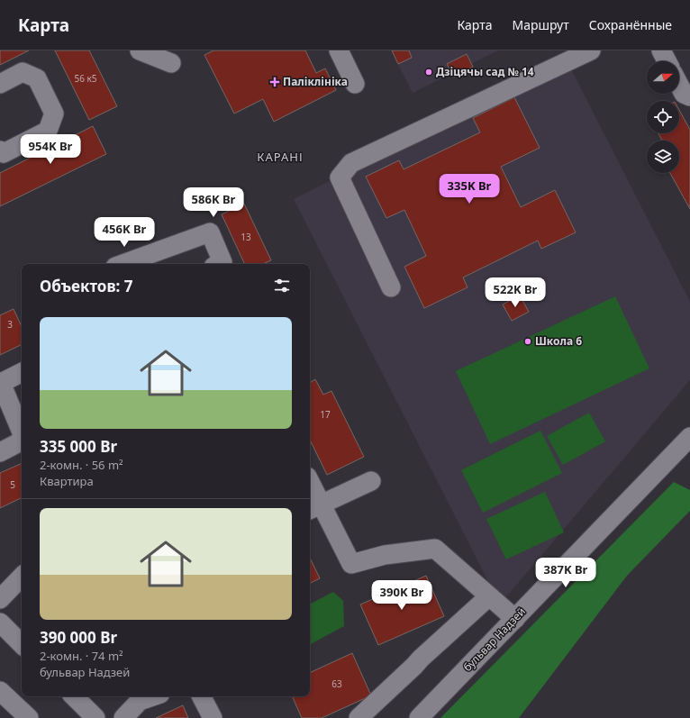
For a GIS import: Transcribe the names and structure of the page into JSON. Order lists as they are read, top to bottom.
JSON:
{
  "streets": {
    "street": ["бульвар Надзей"]
  },
  "districts": ["КАРАНІ"],
  "places": {
    "other": ["Дзіцячы сад № 14", "Школа 6"],
    "health": ["Паліклініка"]
  },
  "house_numbers": [
    "56 к5",
    "13",
    "3",
    "17",
    "5",
    "63"
  ],
  "north": "right",
  "page": {
    "header": "Карта",
    "nav": ["Карта", "Маршрут", "Сохранённые"],
    "price": [
      "954K Br",
      "335K Br",
      "586K Br",
      "456K Br",
      "522K Br",
      "387K Br",
      "390K Br"
    ],
    "heading": "Объектов: 7",
    "list": [
      {
        "name": "335 000 Br",
        "note": "2-комн. · 56 m² · Квартира"
      },
      {
        "name": "390 000 Br",
        "note": "2-комн. · 74 m² · бульвар Надзей"
      }
    ]
  }
}
